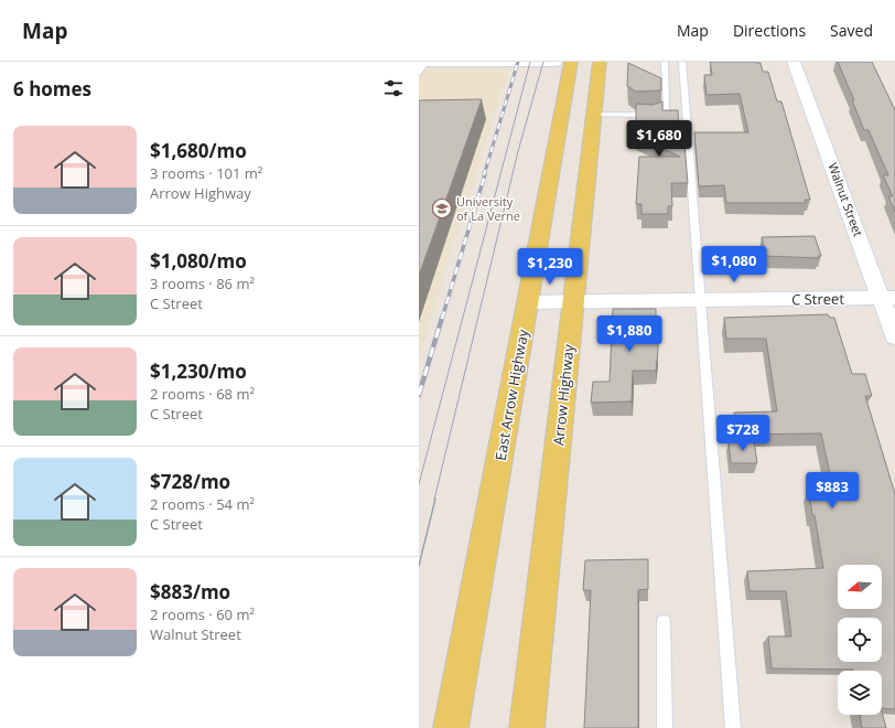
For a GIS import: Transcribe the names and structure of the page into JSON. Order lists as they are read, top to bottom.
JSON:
{
  "streets": {
    "main road": ["East Arrow Highway", "Arrow Highway"],
    "street": ["Walnut Street", "C Street"]
  },
  "crossings": [
    ["Walnut Street", "C Street"],
    ["C Street", "East Arrow Highway"],
    ["C Street", "Arrow Highway"]
  ],
  "places": {
    "school or university": ["University of La Verne"]
  },
  "north": "left",
  "page": {
    "header": "Map",
    "nav": ["Map", "Directions", "Saved"],
    "heading": "6 homes",
    "list": [
      {
        "name": "$1,680/mo",
        "note": "3 rooms · 101 m² · Arrow Highway"
      },
      {
        "name": "$1,080/mo",
        "note": "3 rooms · 86 m² · C Street"
      },
      {
        "name": "$1,230/mo",
        "note": "2 rooms · 68 m² · C Street"
      },
      {
        "name": "$728/mo",
        "note": "2 rooms · 54 m² · C Street"
      },
      {
        "name": "$883/mo",
        "note": "2 rooms · 60 m² · Walnut Street"
      }
    ],
    "price": [
      "$1,680",
      "$1,080",
      "$1,230",
      "$1,880",
      "$728",
      "$883"
    ]
  }
}
